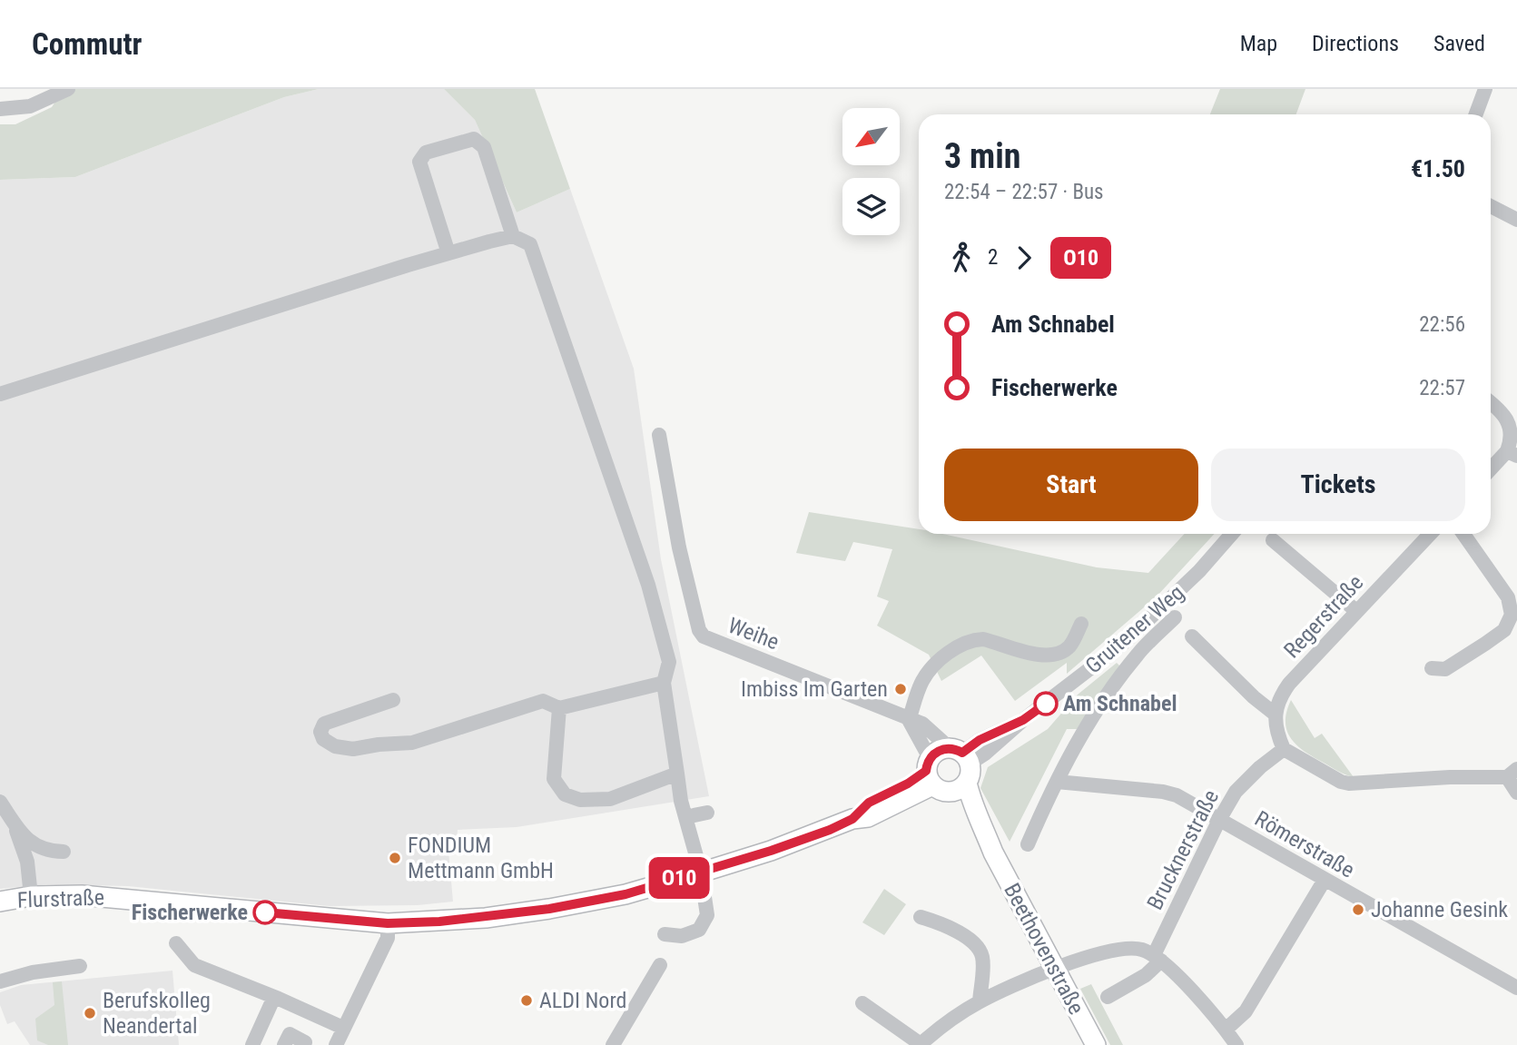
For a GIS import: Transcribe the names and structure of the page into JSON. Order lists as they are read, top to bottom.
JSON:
{
  "streets": {
    "main road": ["Flurstraße", "Beethovenstraße"],
    "street": [
      "Regerstraße",
      "Gruitener Weg",
      "Weihe",
      "Römerstraße",
      "Brucknerstraße"
    ]
  },
  "crossings": [
    ["Gruitener Weg", "Weihe"],
    ["Gruitener Weg", "Beethovenstraße"],
    ["Weihe", "Beethovenstraße"],
    ["Römerstraße", "Brucknerstraße"],
    ["Flurstraße", "Beethovenstraße"]
  ],
  "places": [
    "Imbiss Im Garten",
    "Am Schnabel",
    "FONDIUM Mettmann GmbH",
    "Johanne Gesink",
    "Fischerwerke",
    "ALDI Nord",
    "Berufskolleg Neandertal"
  ],
  "lines": ["bus line O10"],
  "north": "bottom left",
  "page": {
    "header": "Commutr",
    "nav": ["Map", "Directions", "Saved"],
    "on_map": "O10",
    "heading": ["3 min", "22:54 – 22:57 · Bus", "€1.50"],
    "legs": ["2", "O10"],
    "list": [
      {
        "name": "Am Schnabel",
        "value": "22:56"
      },
      {
        "name": "Fischerwerke",
        "value": "22:57"
      }
    ],
    "buttons": ["Start", "Tickets"]
  }
}
